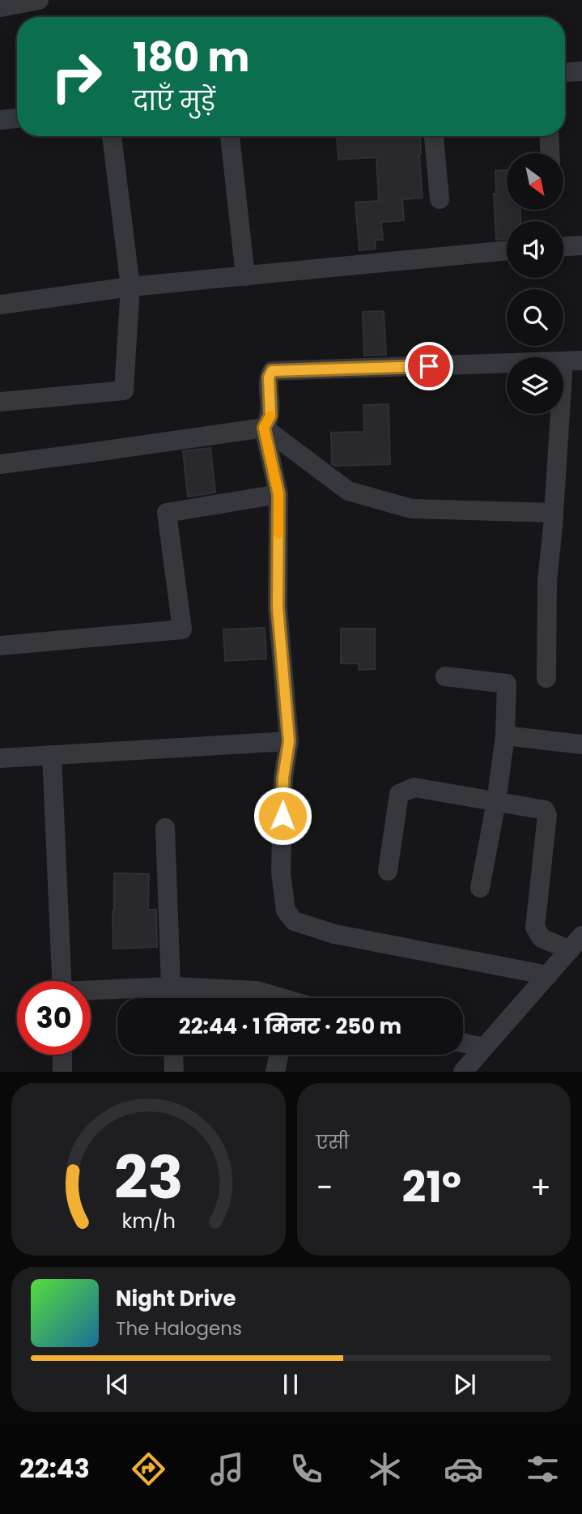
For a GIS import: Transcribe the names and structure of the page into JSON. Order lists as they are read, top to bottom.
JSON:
{
  "north": "bottom right",
  "page": {
    "turn": ["180 m", "दाएँ मुड़ें"],
    "limit": "30",
    "trip": "22:44 · 1 मिनट · 250 m",
    "tile": "एसी",
    "heat": ["−", "21°", "+"],
    "song": ["Night Drive", "The Halogens"],
    "tabs": "22:43",
    "gauge": ["23", "km/h"]
  }
}
